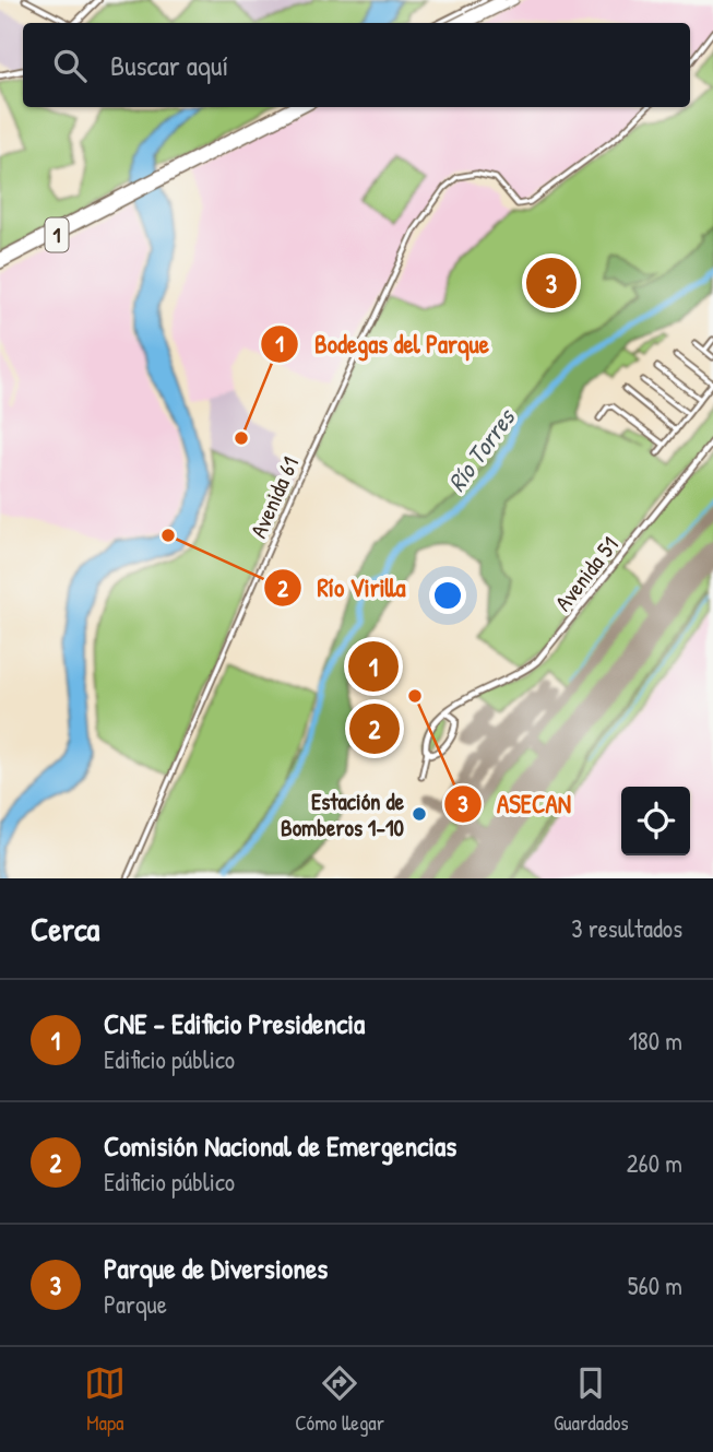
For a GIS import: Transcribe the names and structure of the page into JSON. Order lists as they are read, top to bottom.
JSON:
{
  "streets": {
    "highway": ["1"],
    "main road": ["Avenida 51"],
    "street": ["Avenida 61"]
  },
  "water": ["Río Torres"],
  "places": [
    "Bodegas del Parque",
    "Río Virilla",
    "ASECAN",
    "Estación de Bomberos 1-10"
  ],
  "page": {
    "search": "Buscar aquí",
    "pins": ["3", "1", "2"],
    "heading": ["Cerca", "3 resultados"],
    "list": [
      {
        "mark": "1",
        "name": "CNE - Edificio Presidencia",
        "note": "Edificio público",
        "value": "180 m"
      },
      {
        "mark": "2",
        "name": "Comisión Nacional de Emergencias",
        "note": "Edificio público",
        "value": "260 m"
      },
      {
        "mark": "3",
        "name": "Parque de Diversiones",
        "note": "Parque",
        "value": "560 m"
      }
    ],
    "nav": ["Mapa", "Cómo llegar", "Guardados"]
  }
}
